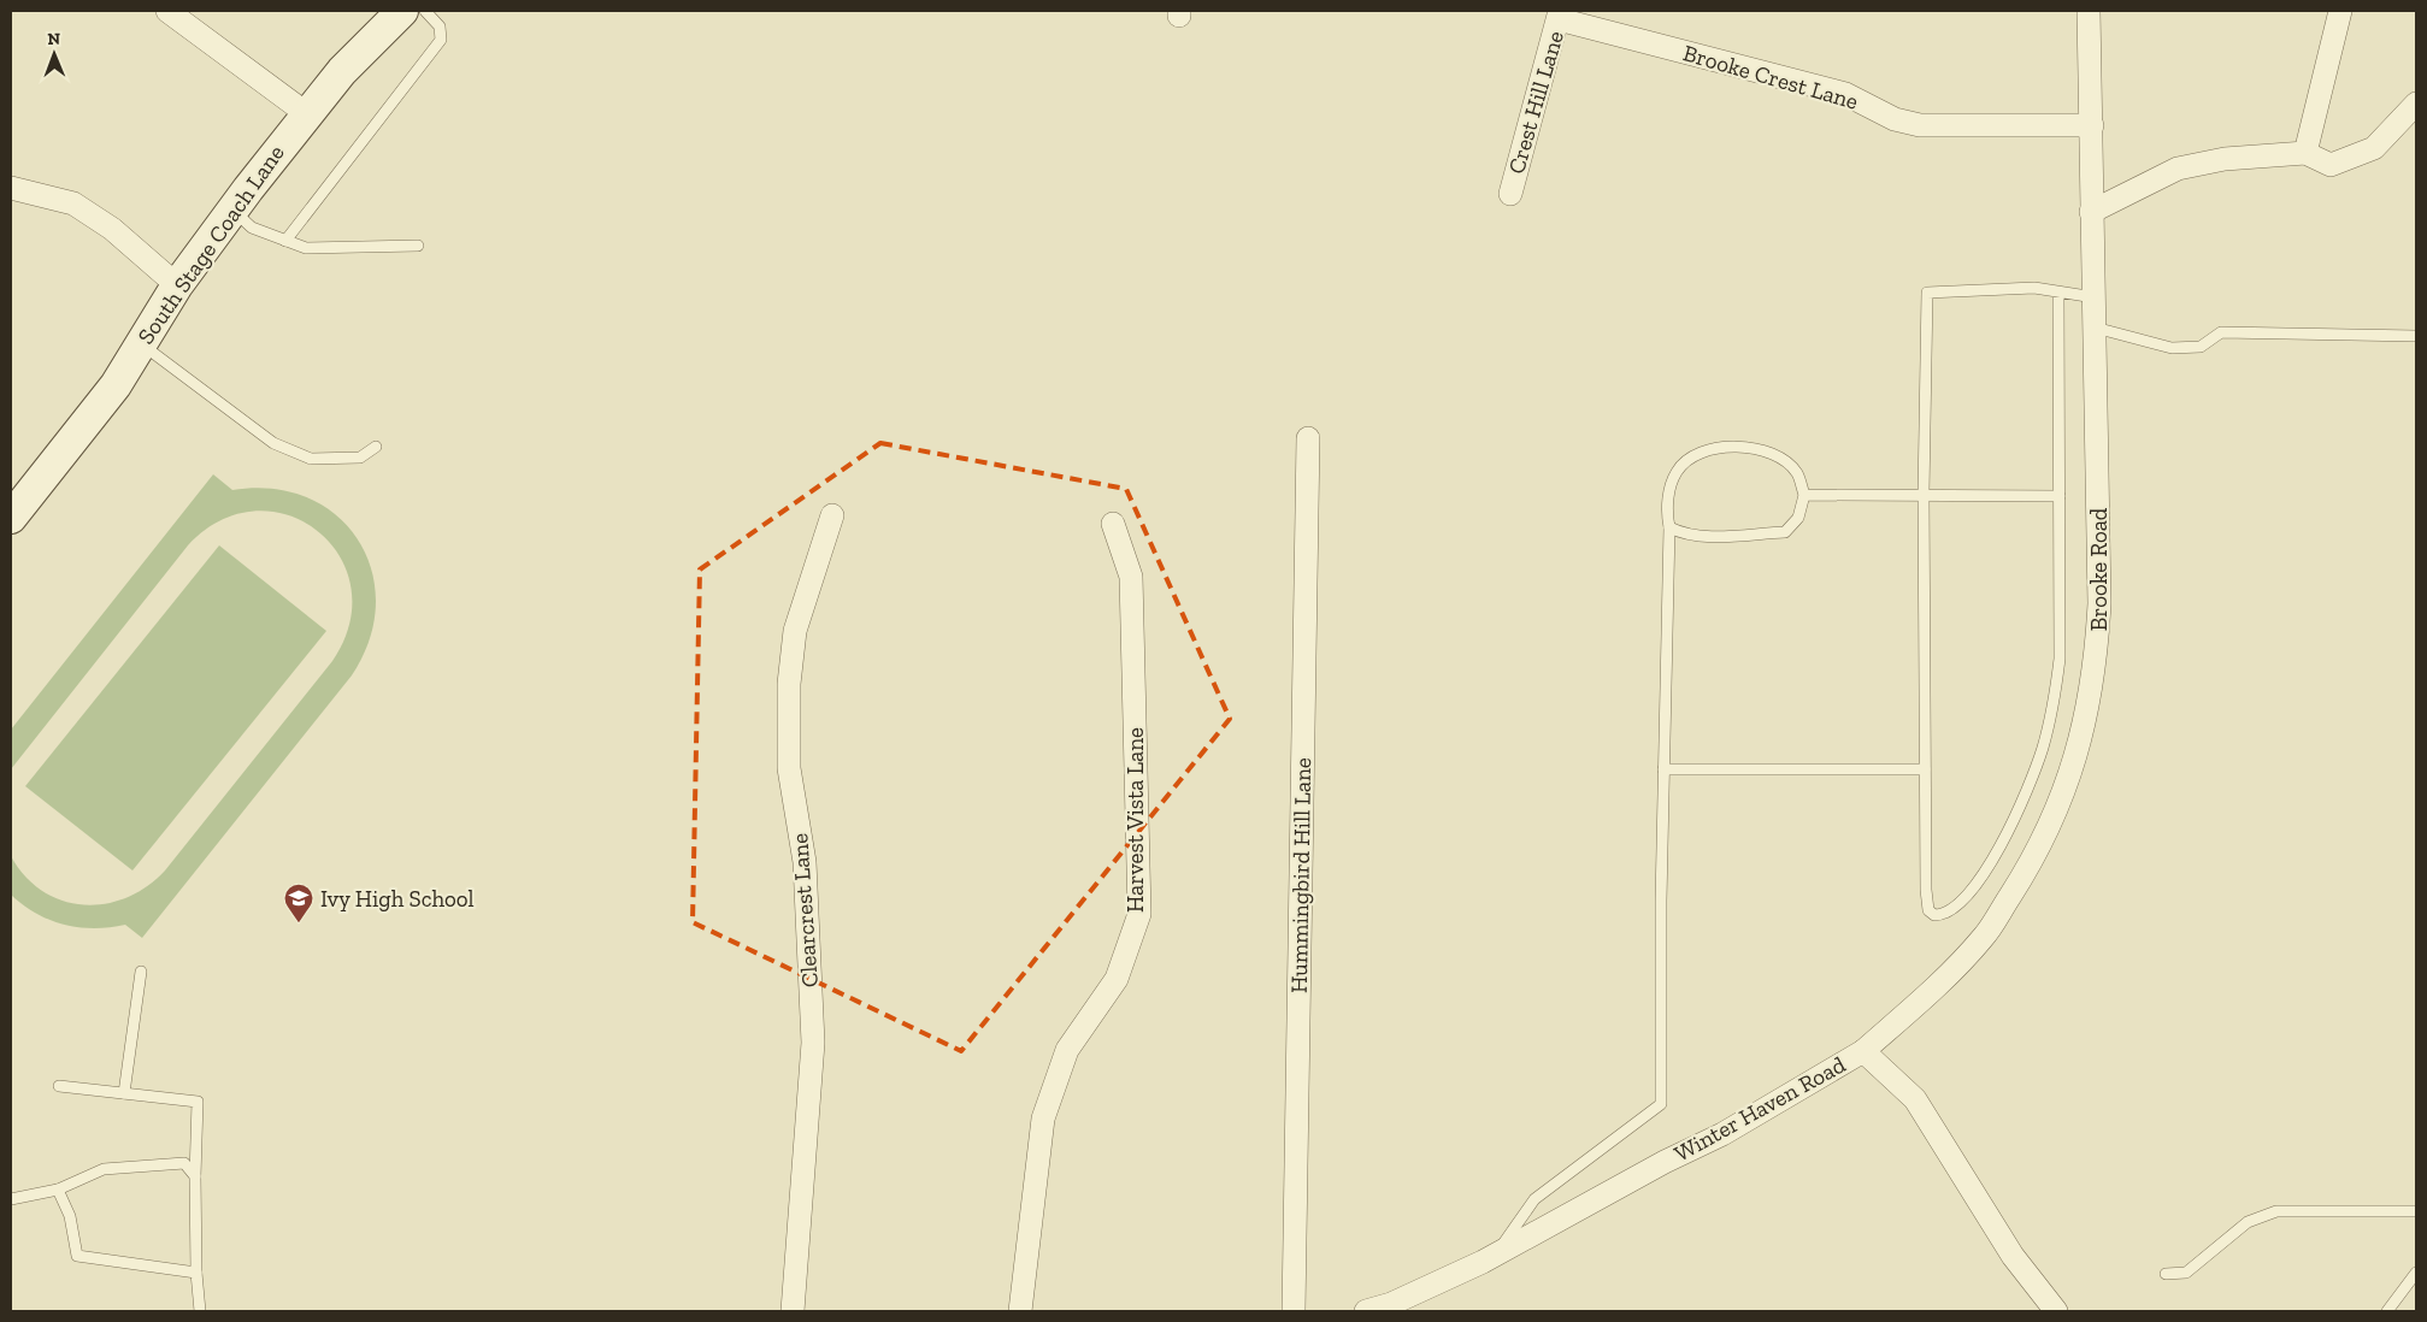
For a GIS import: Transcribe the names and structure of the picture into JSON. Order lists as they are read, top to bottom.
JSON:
{
  "streets": {
    "main road": ["South Stage Coach Lane"],
    "street": [
      "Brooke Crest Lane",
      "Crest Hill Lane",
      "Brooke Road",
      "Harvest Vista Lane",
      "Hummingbird Hill Lane",
      "Clearcrest Lane",
      "Winter Haven Road"
    ]
  },
  "crossings": [
    ["Brooke Crest Lane", "Crest Hill Lane"],
    ["Brooke Crest Lane", "Brooke Road"],
    ["Brooke Road", "Winter Haven Road"]
  ],
  "places": {
    "school or university": ["Ivy High School"]
  },
  "north": "top"
}
